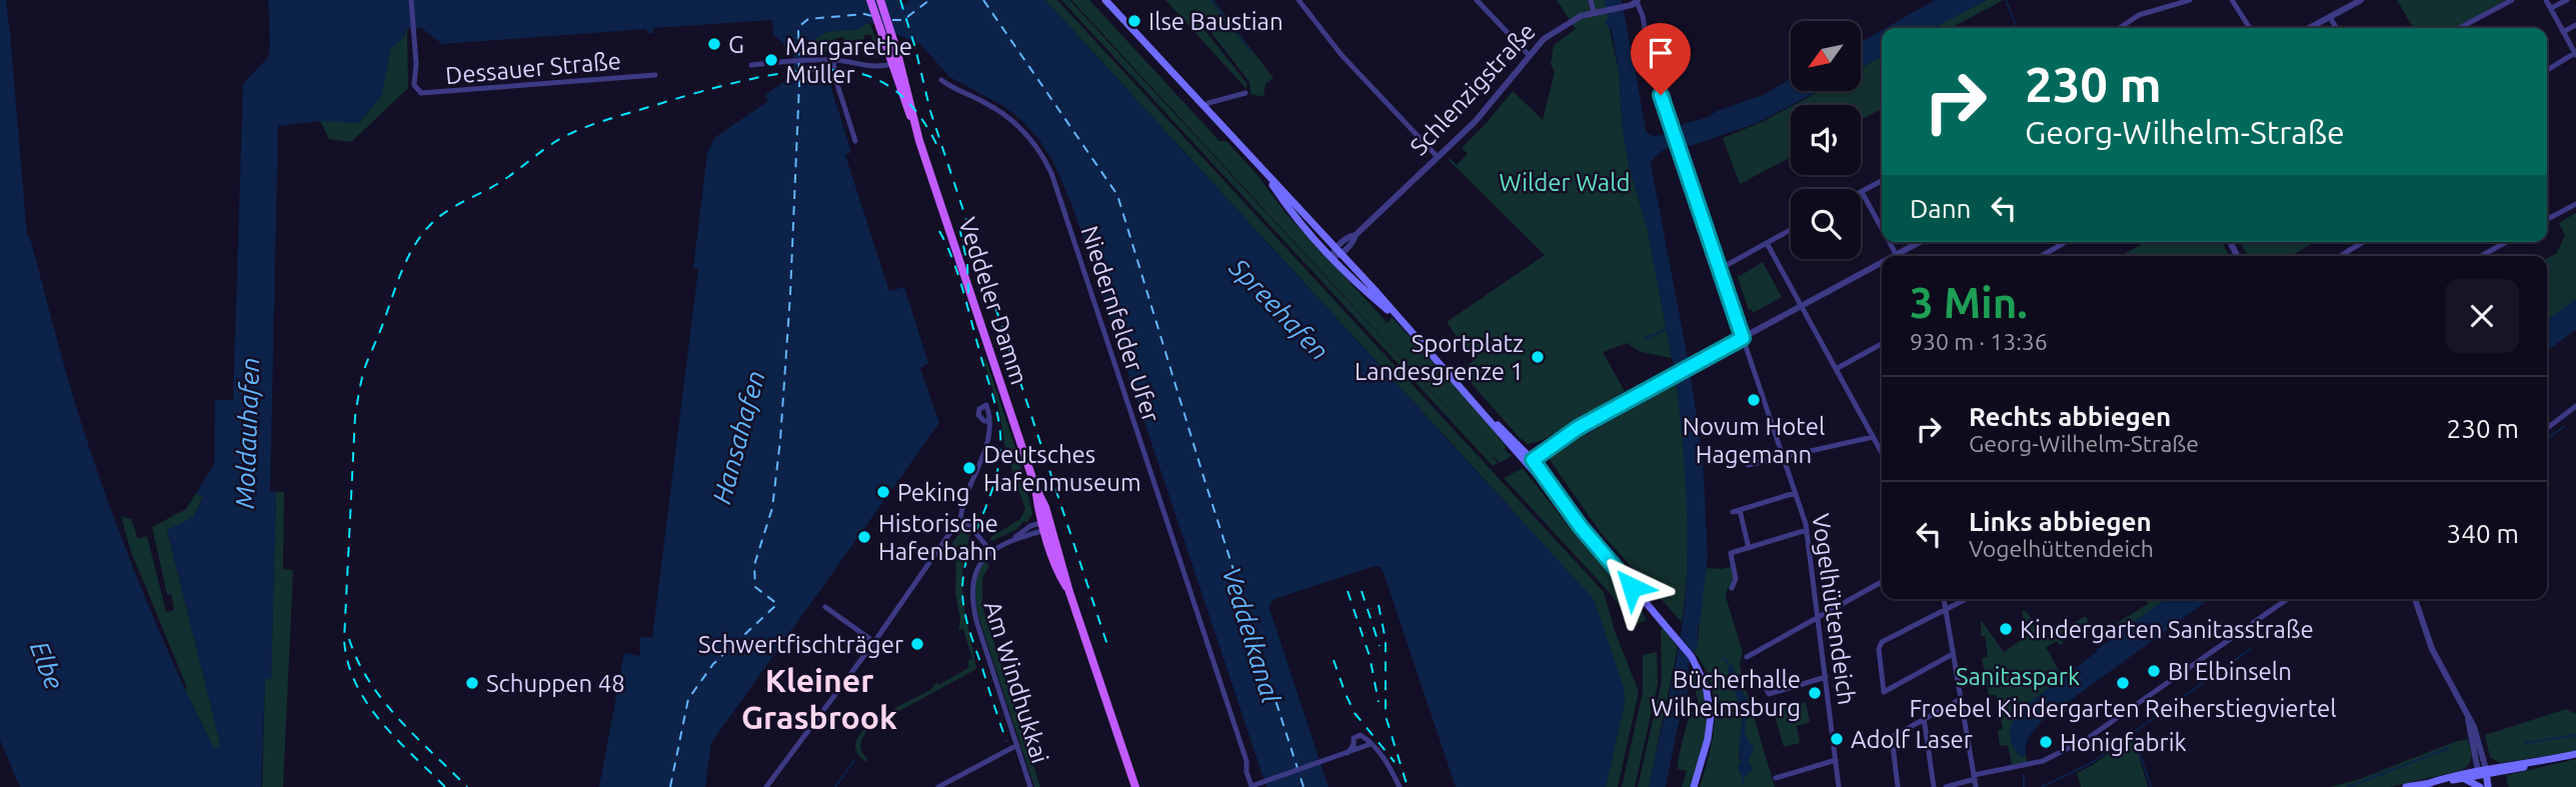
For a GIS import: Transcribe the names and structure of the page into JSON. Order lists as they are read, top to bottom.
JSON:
{
  "streets": {
    "main road": ["Veddeler Damm"],
    "street": [
      "Dessauer Straße",
      "Schlenzigstraße",
      "Niedernfelder Ufer",
      "Vogelhüttendeich",
      "Am Windhukkai"
    ]
  },
  "crossings": [
    ["Schlenzigstraße", "Vogelhüttendeich"],
    ["Veddeler Damm", "Am Windhukkai"]
  ],
  "districts": ["Kleiner Grasbrook"],
  "water": [
    "Spreehafen",
    "Moldauhafen",
    "Hansahafen",
    "Veddelkanal",
    "Elbe"
  ],
  "parks": ["Wilder Wald", "Sanitaspark"],
  "places": [
    "Ilse Baustian",
    "G",
    "Margarethe Müller",
    "Sportplatz Landesgrenze 1",
    "Novum Hotel Hagemann",
    "Deutsches Hafenmuseum",
    "Peking",
    "Historische Hafenbahn",
    "Kindergarten Sanitasstraße",
    "Schwertfischträger",
    "BI Elbinseln",
    "Schuppen 48",
    "Froebel Kindergarten Reiherstiegviertel",
    "Bücherhalle Wilhelmsburg",
    "Adolf Laser",
    "Honigfabrik"
  ],
  "north": "bottom left",
  "page": {
    "turn": ["230 m", "Georg-Wilhelm-Straße"],
    "then": "Dann",
    "heading": ["3 Min.", "930 m · 13:36"],
    "list": [
      {
        "name": "Rechts abbiegen",
        "note": "Georg-Wilhelm-Straße",
        "value": "230 m"
      },
      {
        "name": "Links abbiegen",
        "note": "Vogelhüttendeich",
        "value": "340 m"
      }
    ]
  }
}
